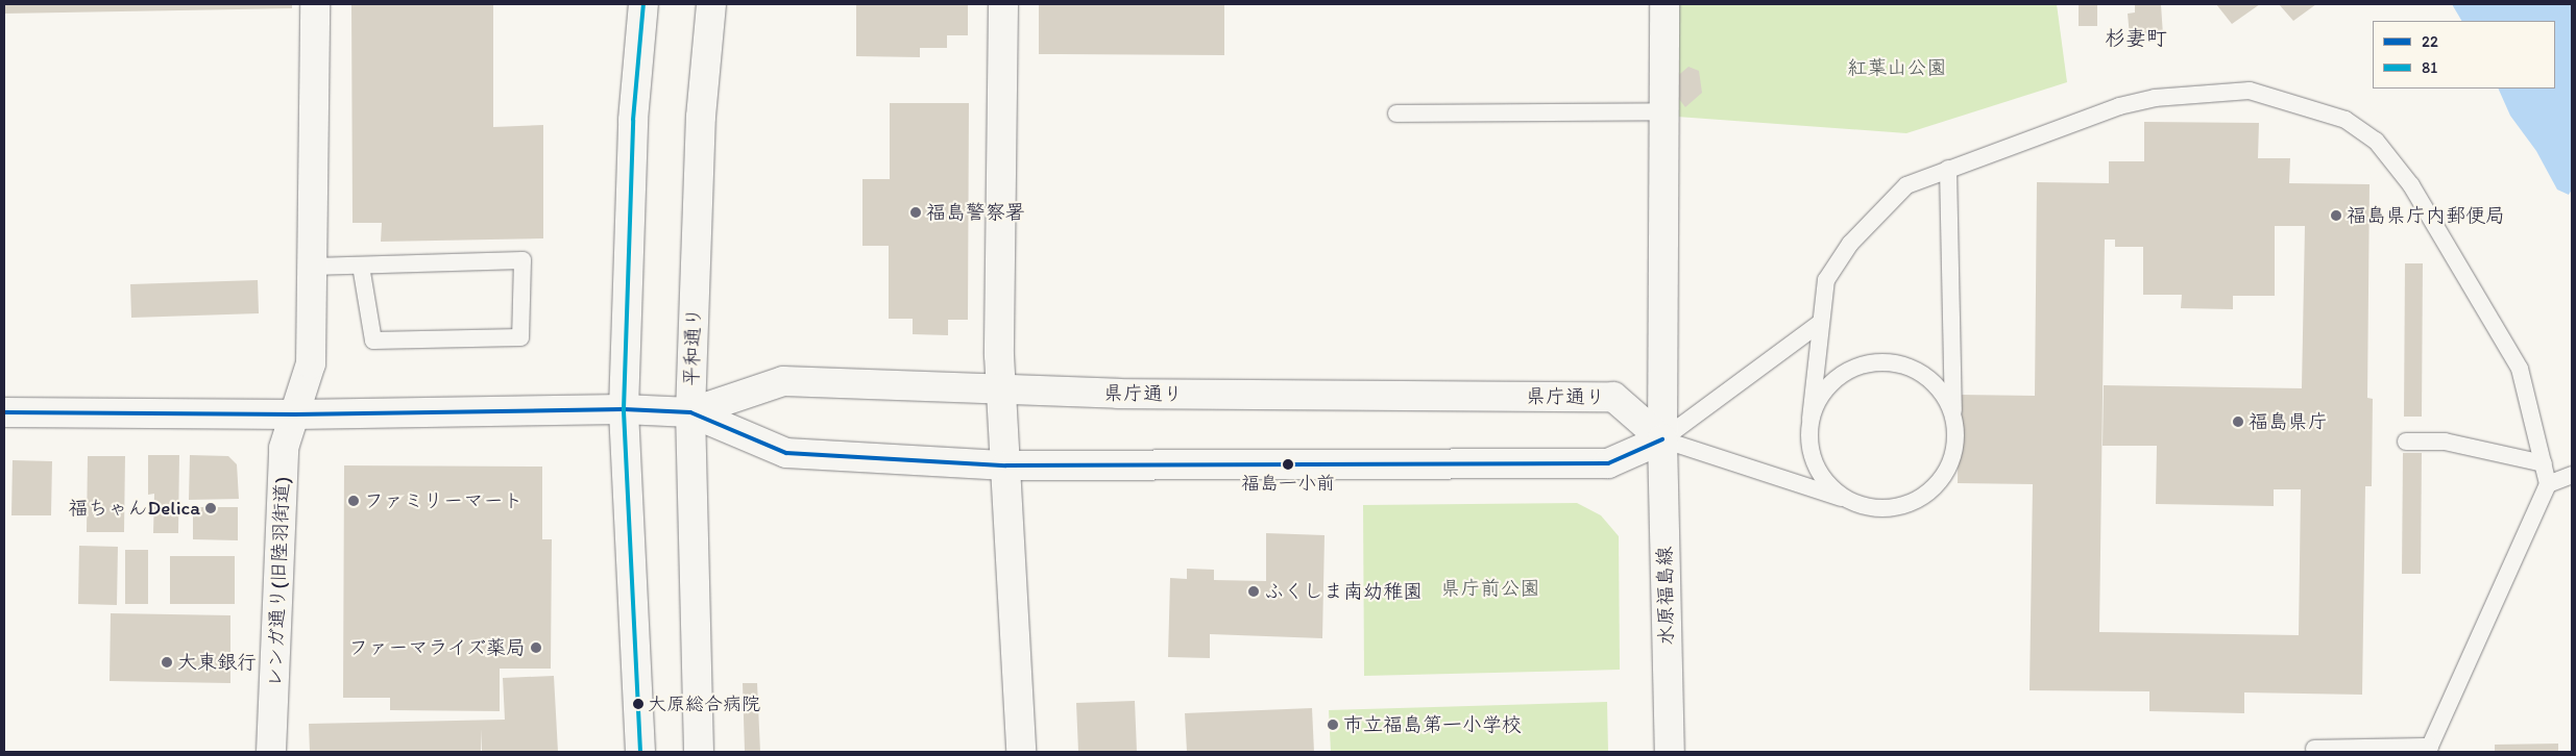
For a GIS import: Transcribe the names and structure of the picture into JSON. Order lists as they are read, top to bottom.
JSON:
{
  "streets": {
    "main road": [
      "平和通り",
      "県庁通り",
      "レンガ通り(旧陸羽街道)",
      "水原福島線"
    ]
  },
  "crossings": [
    ["平和通り", "県庁通り"],
    ["県庁通り", "レンガ通り(旧陸羽街道)"],
    ["県庁通り", "水原福島線"]
  ],
  "districts": ["杉妻町"],
  "parks": ["紅葉山公園", "県庁前公園"],
  "places": [
    "福島警察署",
    "福島県庁内郵便局",
    "福島県庁",
    "福島一小前",
    "ファミリーマート",
    "福ちゃんDelica",
    "ふくしま南幼稚園",
    "ファーマライズ薬局",
    "大東銀行",
    "大原総合病院",
    "市立福島第一小学校"
  ],
  "lines": ["transit line 81", "transit line 22"],
  "legend": ["22", "81"]
}
